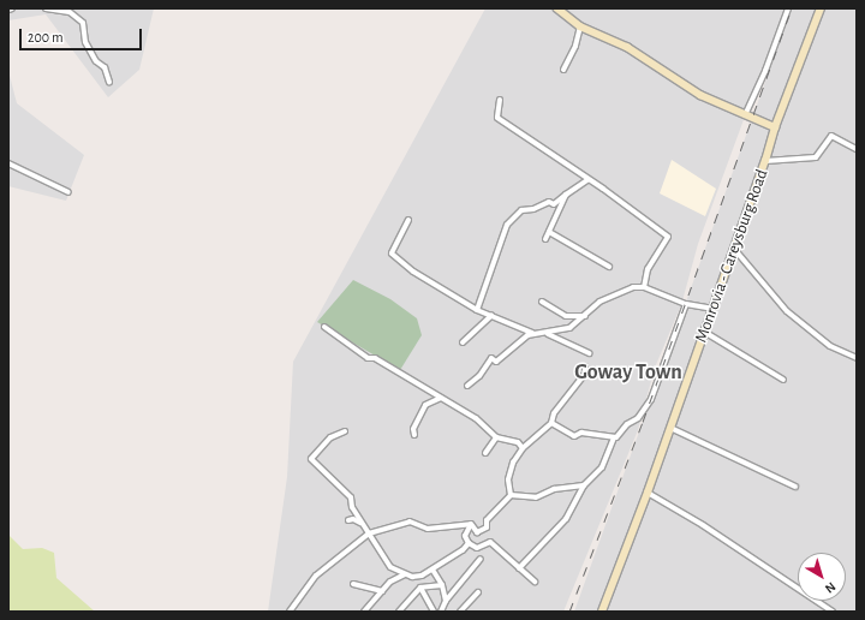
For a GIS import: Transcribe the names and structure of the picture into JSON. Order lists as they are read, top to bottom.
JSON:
{
  "streets": {
    "main road": ["Monrovia - Careysburg Road"]
  },
  "districts": ["Goway Town"],
  "scale_bar": "200 m",
  "north": "bottom right"
}
